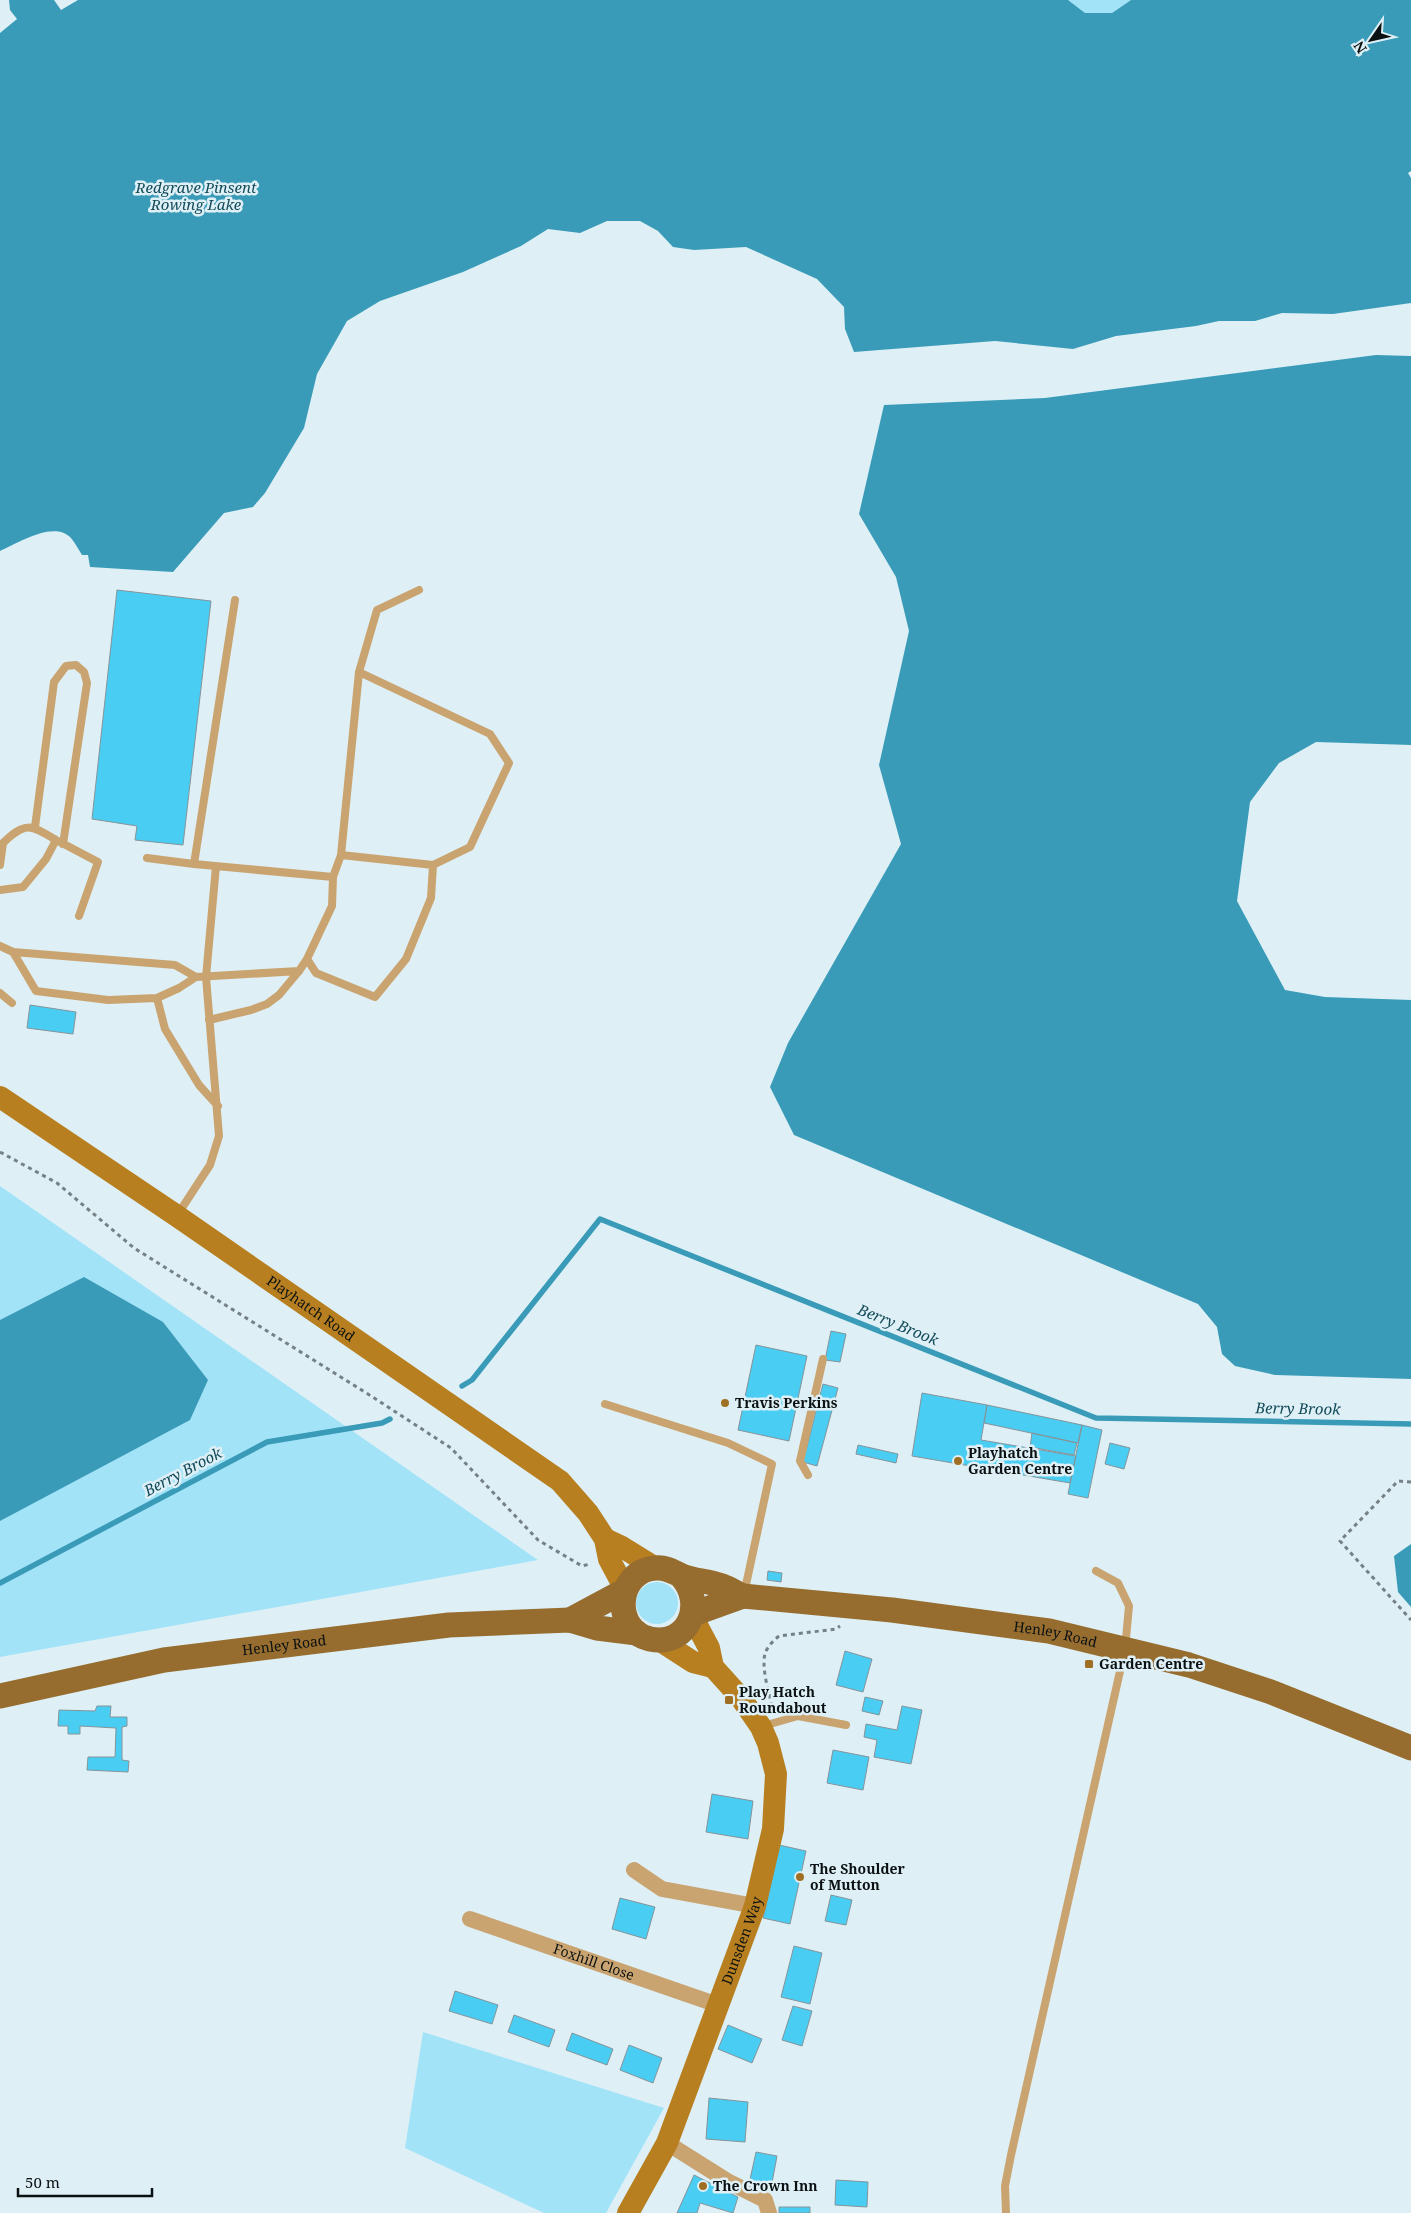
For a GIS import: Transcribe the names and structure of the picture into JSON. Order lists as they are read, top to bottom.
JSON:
{
  "streets": {
    "main road": ["Playhatch Road", "Henley Road", "Dunsden Way"],
    "street": ["Foxhill Close"]
  },
  "crossings": [
    ["Playhatch Road", "Henley Road"],
    ["Playhatch Road", "Dunsden Way"],
    ["Henley Road", "Dunsden Way"],
    ["Dunsden Way", "Foxhill Close"]
  ],
  "water": ["Redgrave Pinsent Rowing Lake", "Berry Brook"],
  "places": {
    "other": [
      "Travis Perkins",
      "Playhatch Garden Centre",
      "The Shoulder of Mutton",
      "The Crown Inn"
    ],
    "transit": ["Garden Centre", "Play Hatch Roundabout"]
  },
  "scale_bar": "50 m",
  "north": "bottom left"
}
